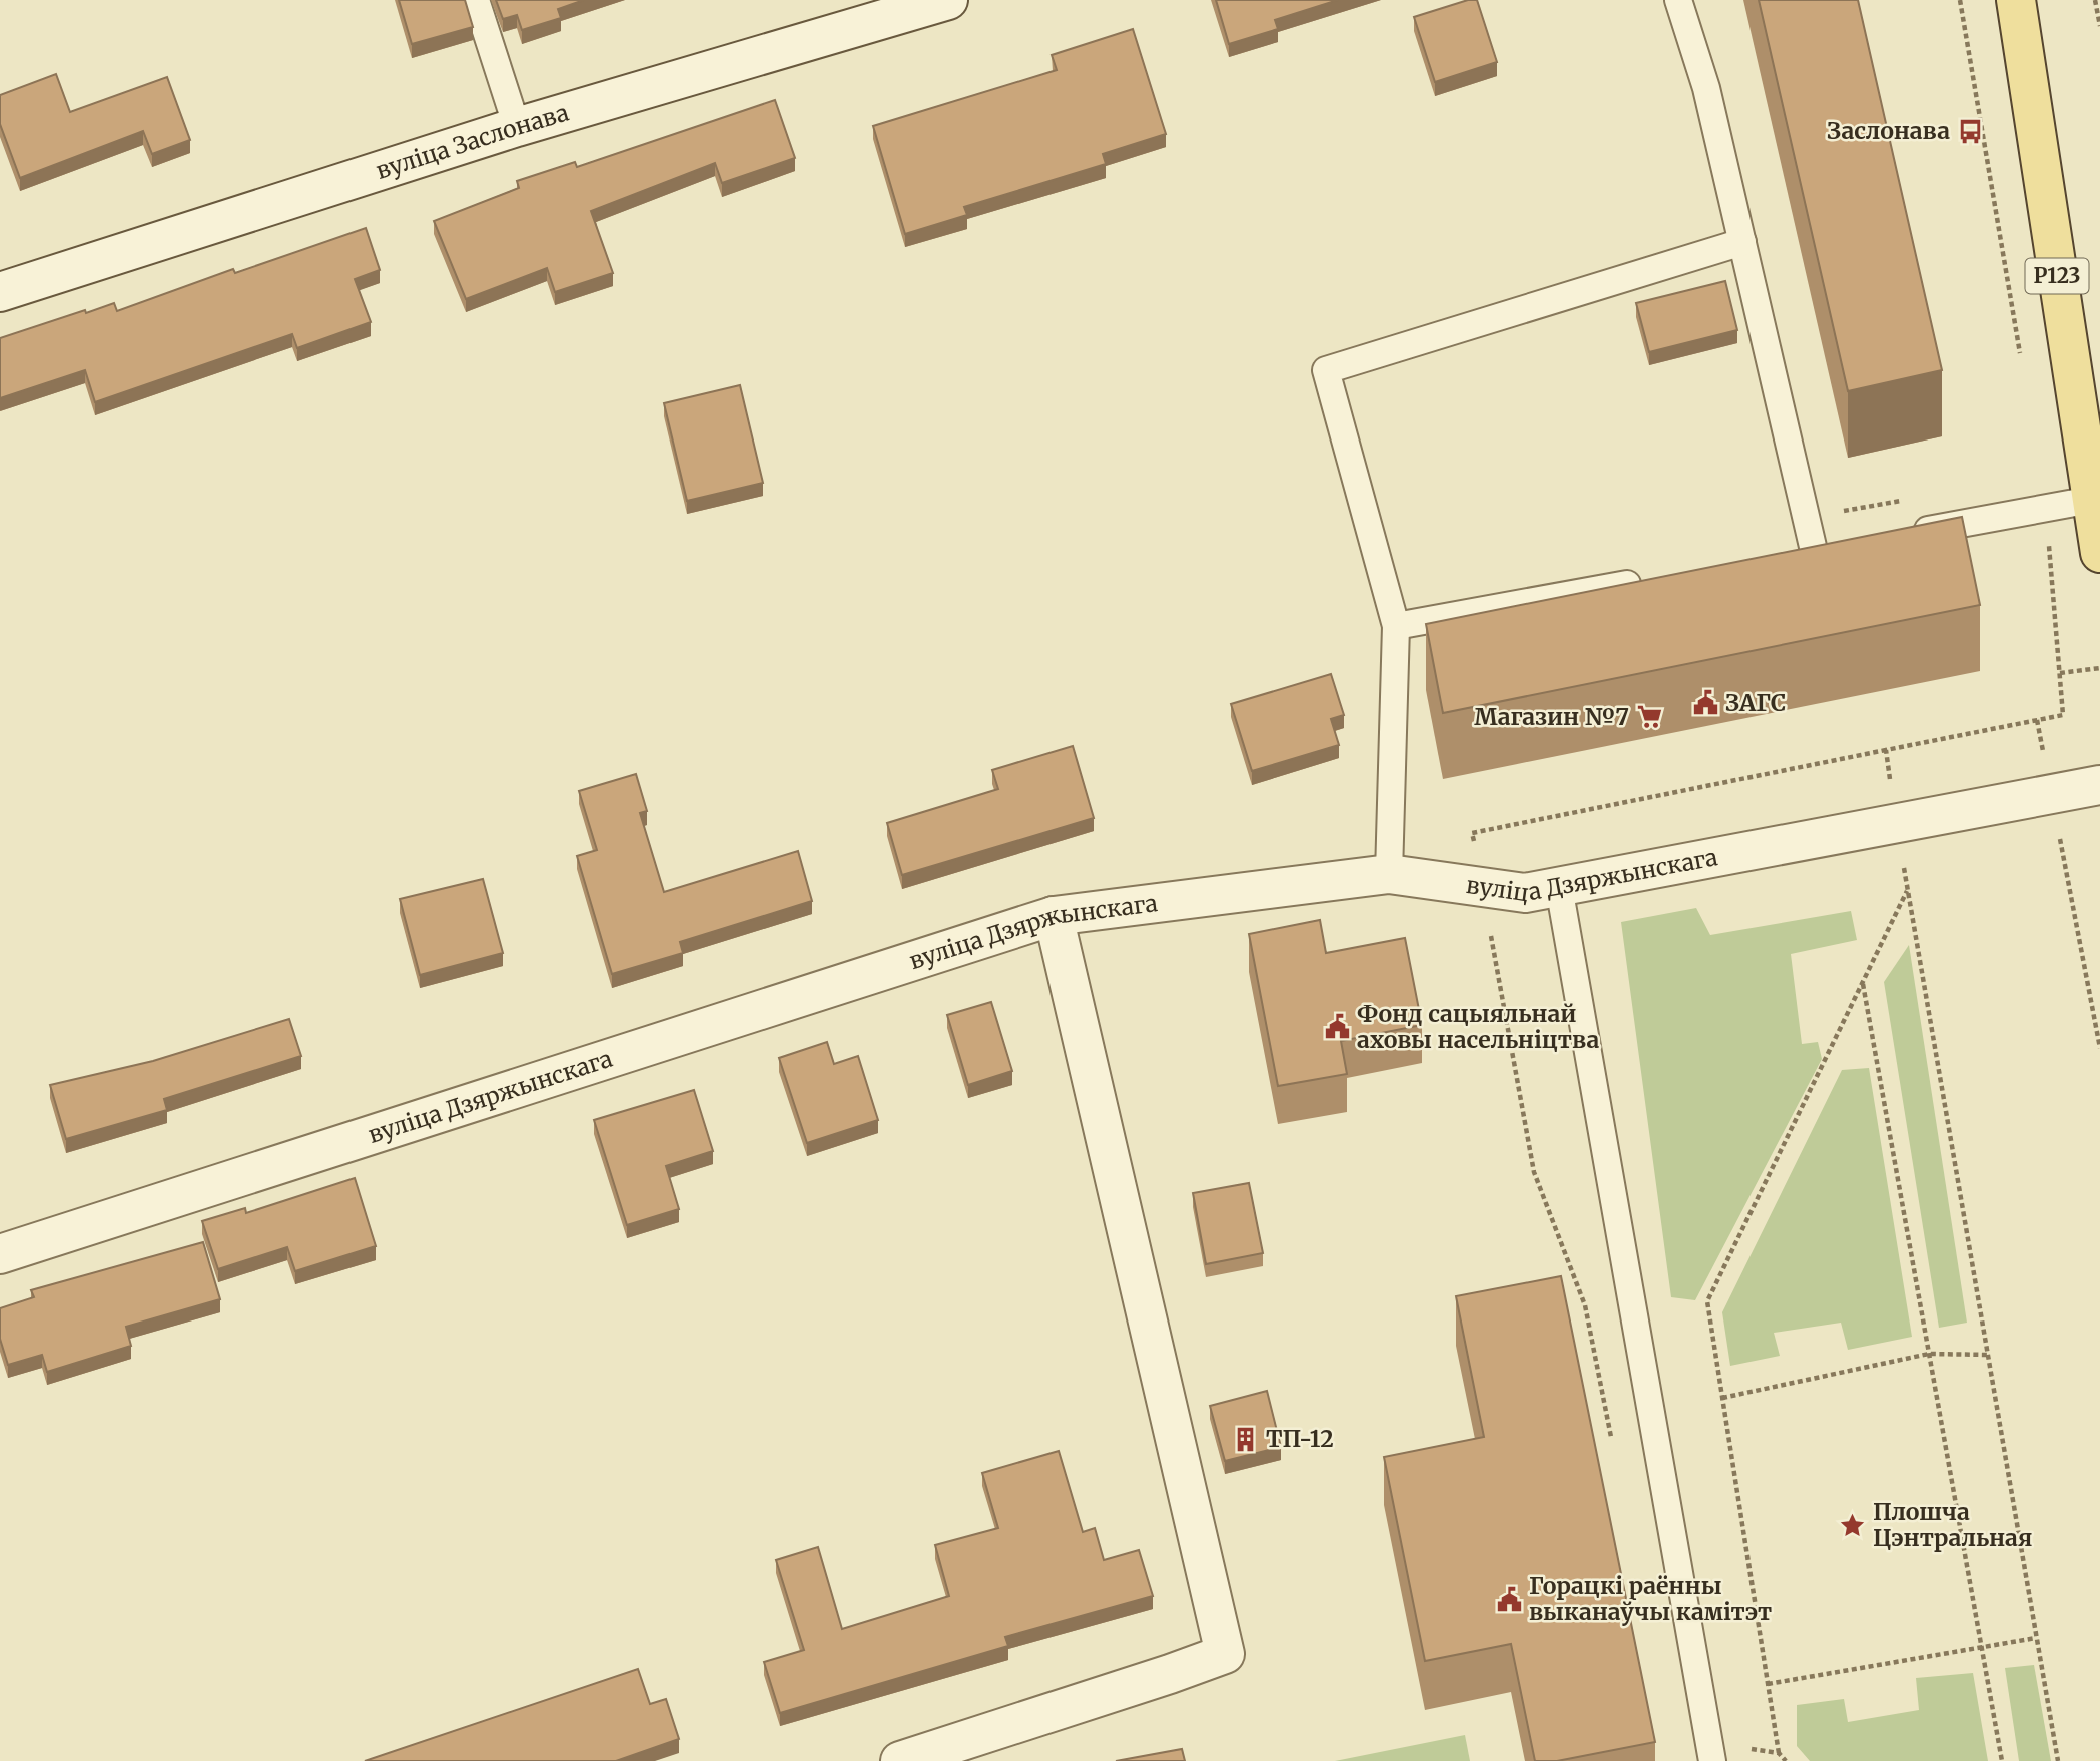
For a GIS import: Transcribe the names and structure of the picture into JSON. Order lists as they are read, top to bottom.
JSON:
{
  "streets": {
    "main road": ["Р123"],
    "street": ["вуліца Заслонава", "вуліца Дзяржынскага"]
  },
  "places": {
    "bus stop": ["Заслонава"],
    "public building": ["ЗАГС", "Фонд сацыяльнай аховы насельніцтва", "Горацкі раённы выканаўчы камітэт"],
    "supermarket": ["Магазин №7"],
    "building": ["ТП-12"],
    "place": ["Плошча Цэнтральная"]
  }
}
